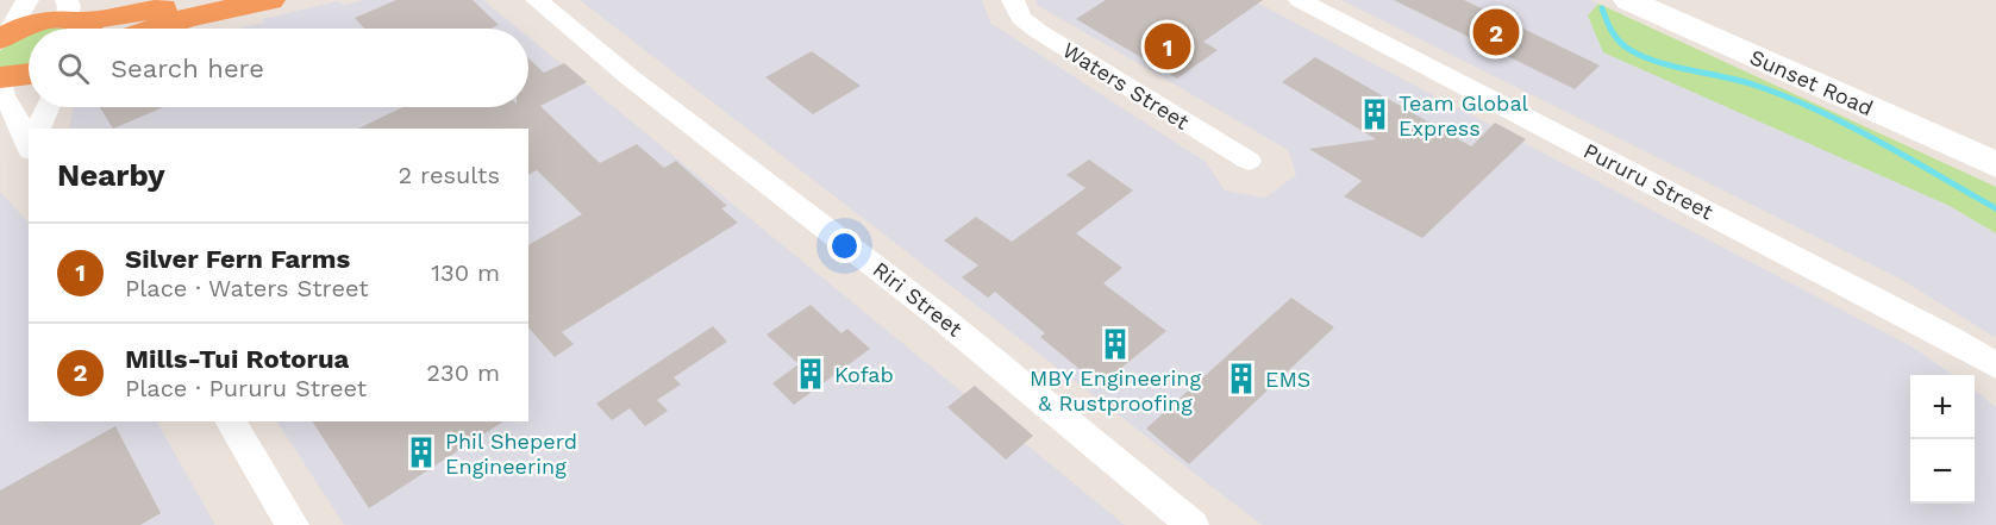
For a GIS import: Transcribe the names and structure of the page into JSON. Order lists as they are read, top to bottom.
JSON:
{
  "streets": {
    "main road": ["Sunset Road"],
    "street": ["Waters Street", "Pururu Street", "Riri Street"]
  },
  "places": {
    "building": [
      "Team Global Express",
      "MBY Engineering & Rustproofing",
      "Kofab",
      "EMS",
      "Phil Sheperd Engineering"
    ]
  },
  "page": {
    "pins": ["2", "1"],
    "search": "Search here",
    "heading": ["Nearby", "2 results"],
    "list": [
      {
        "mark": "1",
        "name": "Silver Fern Farms",
        "note": "Place · Waters Street",
        "value": "130 m"
      },
      {
        "mark": "2",
        "name": "Mills-Tui Rotorua",
        "note": "Place · Pururu Street",
        "value": "230 m"
      }
    ],
    "map_buttons": ["+", "−"]
  }
}
